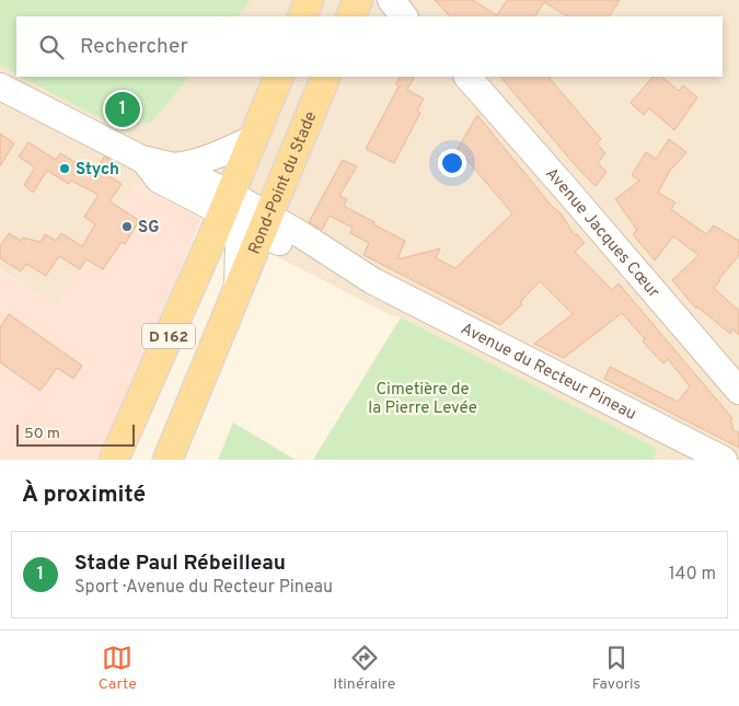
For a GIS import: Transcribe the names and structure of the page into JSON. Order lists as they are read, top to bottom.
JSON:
{
  "streets": {
    "main road": [
      "Rond-Point du Stade",
      "Avenue Jacques Cœur",
      "D 162",
      "Avenue du Recteur Pineau"
    ]
  },
  "crossings": [
    ["Rond-Point du Stade", "D 162"],
    ["Rond-Point du Stade", "Avenue du Recteur Pineau"],
    ["D 162", "Avenue du Recteur Pineau"]
  ],
  "parks": ["Cimetière de la Pierre Levée"],
  "places": ["Stych", "SG"],
  "scale_bar": "50 m",
  "page": {
    "search": "Rechercher",
    "pins": "1",
    "scale": "50 m",
    "heading": "À proximité",
    "list": [
      {
        "mark": "1",
        "name": "Stade Paul Rébeilleau",
        "note": "Sport · Avenue du Recteur Pineau",
        "value": "140 m"
      }
    ],
    "nav": ["Carte", "Itinéraire", "Favoris"]
  }
}
